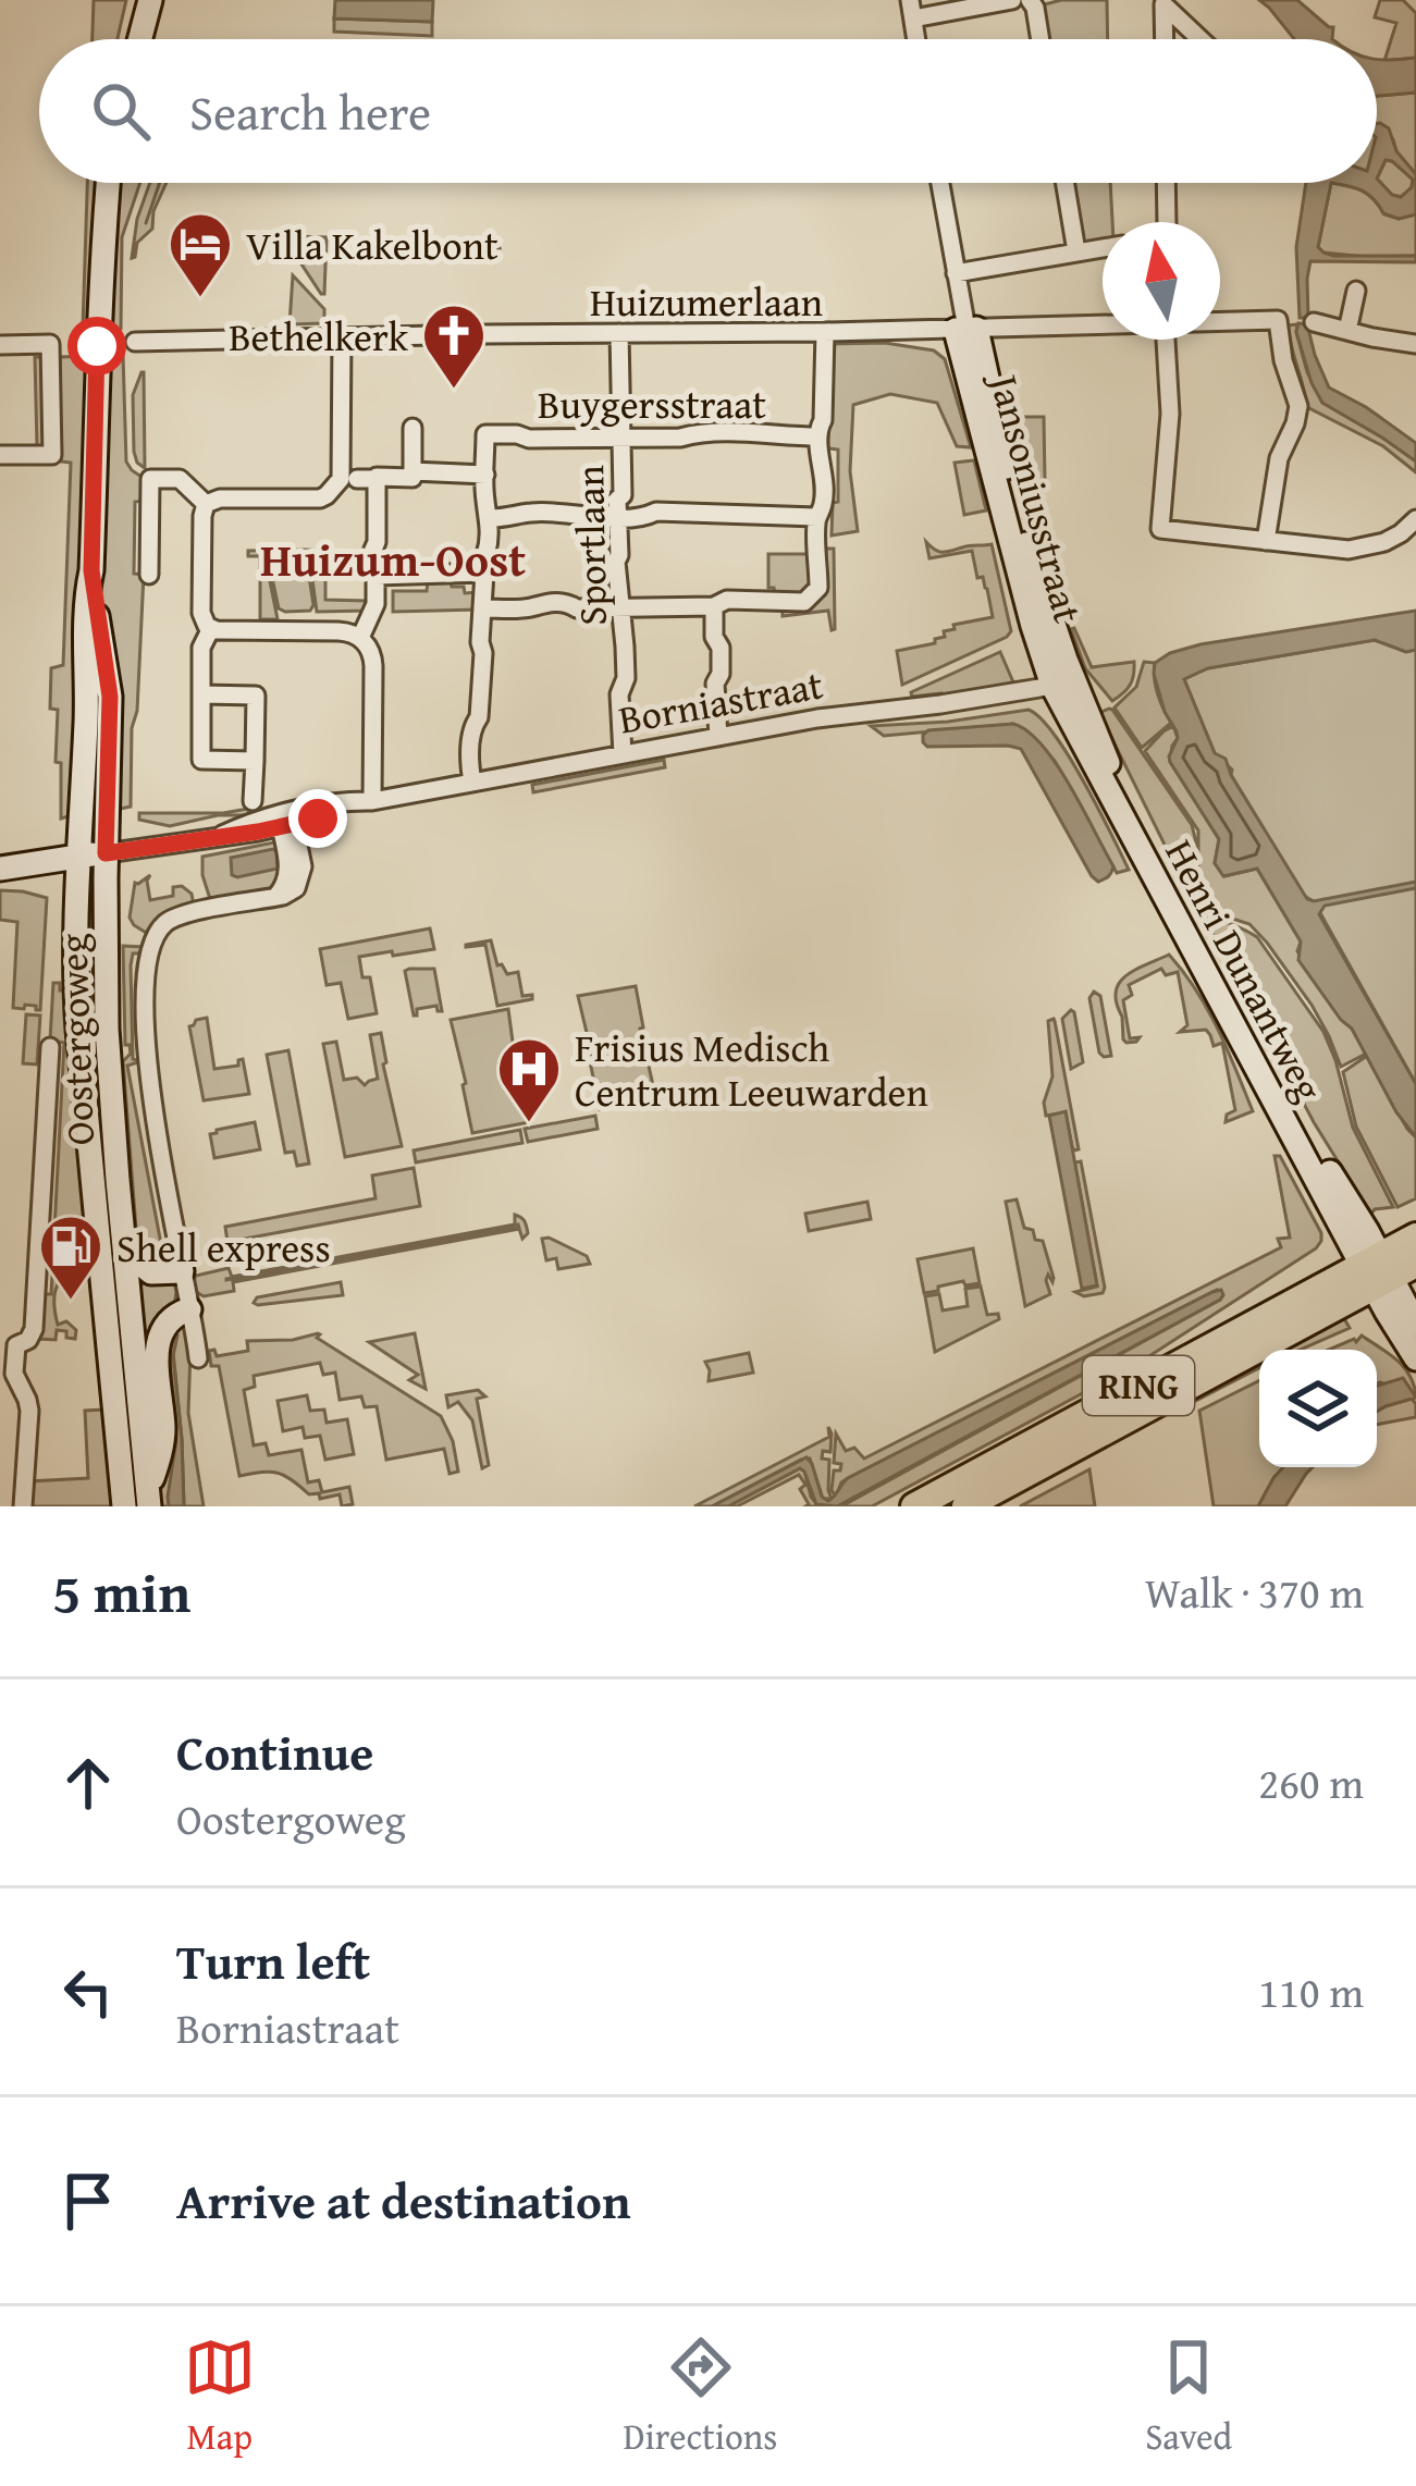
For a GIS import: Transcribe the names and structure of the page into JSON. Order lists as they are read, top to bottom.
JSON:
{
  "streets": {
    "main road": [
      "Jansoniusstraat",
      "Borniastraat",
      "Henri Dunantweg",
      "Oostergoweg",
      "RING"
    ],
    "street": ["Huizumerlaan", "Buygersstraat", "Sportlaan"]
  },
  "crossings": [
    ["Huizumerlaan", "Jansoniusstraat"],
    ["Huizumerlaan", "Sportlaan"],
    ["Buygersstraat", "Sportlaan"],
    ["Jansoniusstraat", "Borniastraat"],
    ["Jansoniusstraat", "Henri Dunantweg"],
    ["Sportlaan", "Borniastraat"],
    ["Borniastraat", "Henri Dunantweg"],
    ["Borniastraat", "Oostergoweg"],
    ["Henri Dunantweg", "RING"]
  ],
  "districts": ["Huizum-Oost"],
  "places": {
    "hotel": ["Villa Kakelbont"],
    "church": ["Bethelkerk"],
    "hospital": ["Frisius Medisch Centrum Leeuwarden"],
    "fuel station": ["Shell express"]
  },
  "north": "top",
  "page": {
    "search": "Search here",
    "heading": ["5 min", "Walk · 370 m"],
    "list": [
      ["Continue", "Oostergoweg", "260 m"],
      ["Turn left", "Borniastraat", "110 m"],
      "Arrive at destination"
    ],
    "nav": ["Map", "Directions", "Saved"]
  }
}
